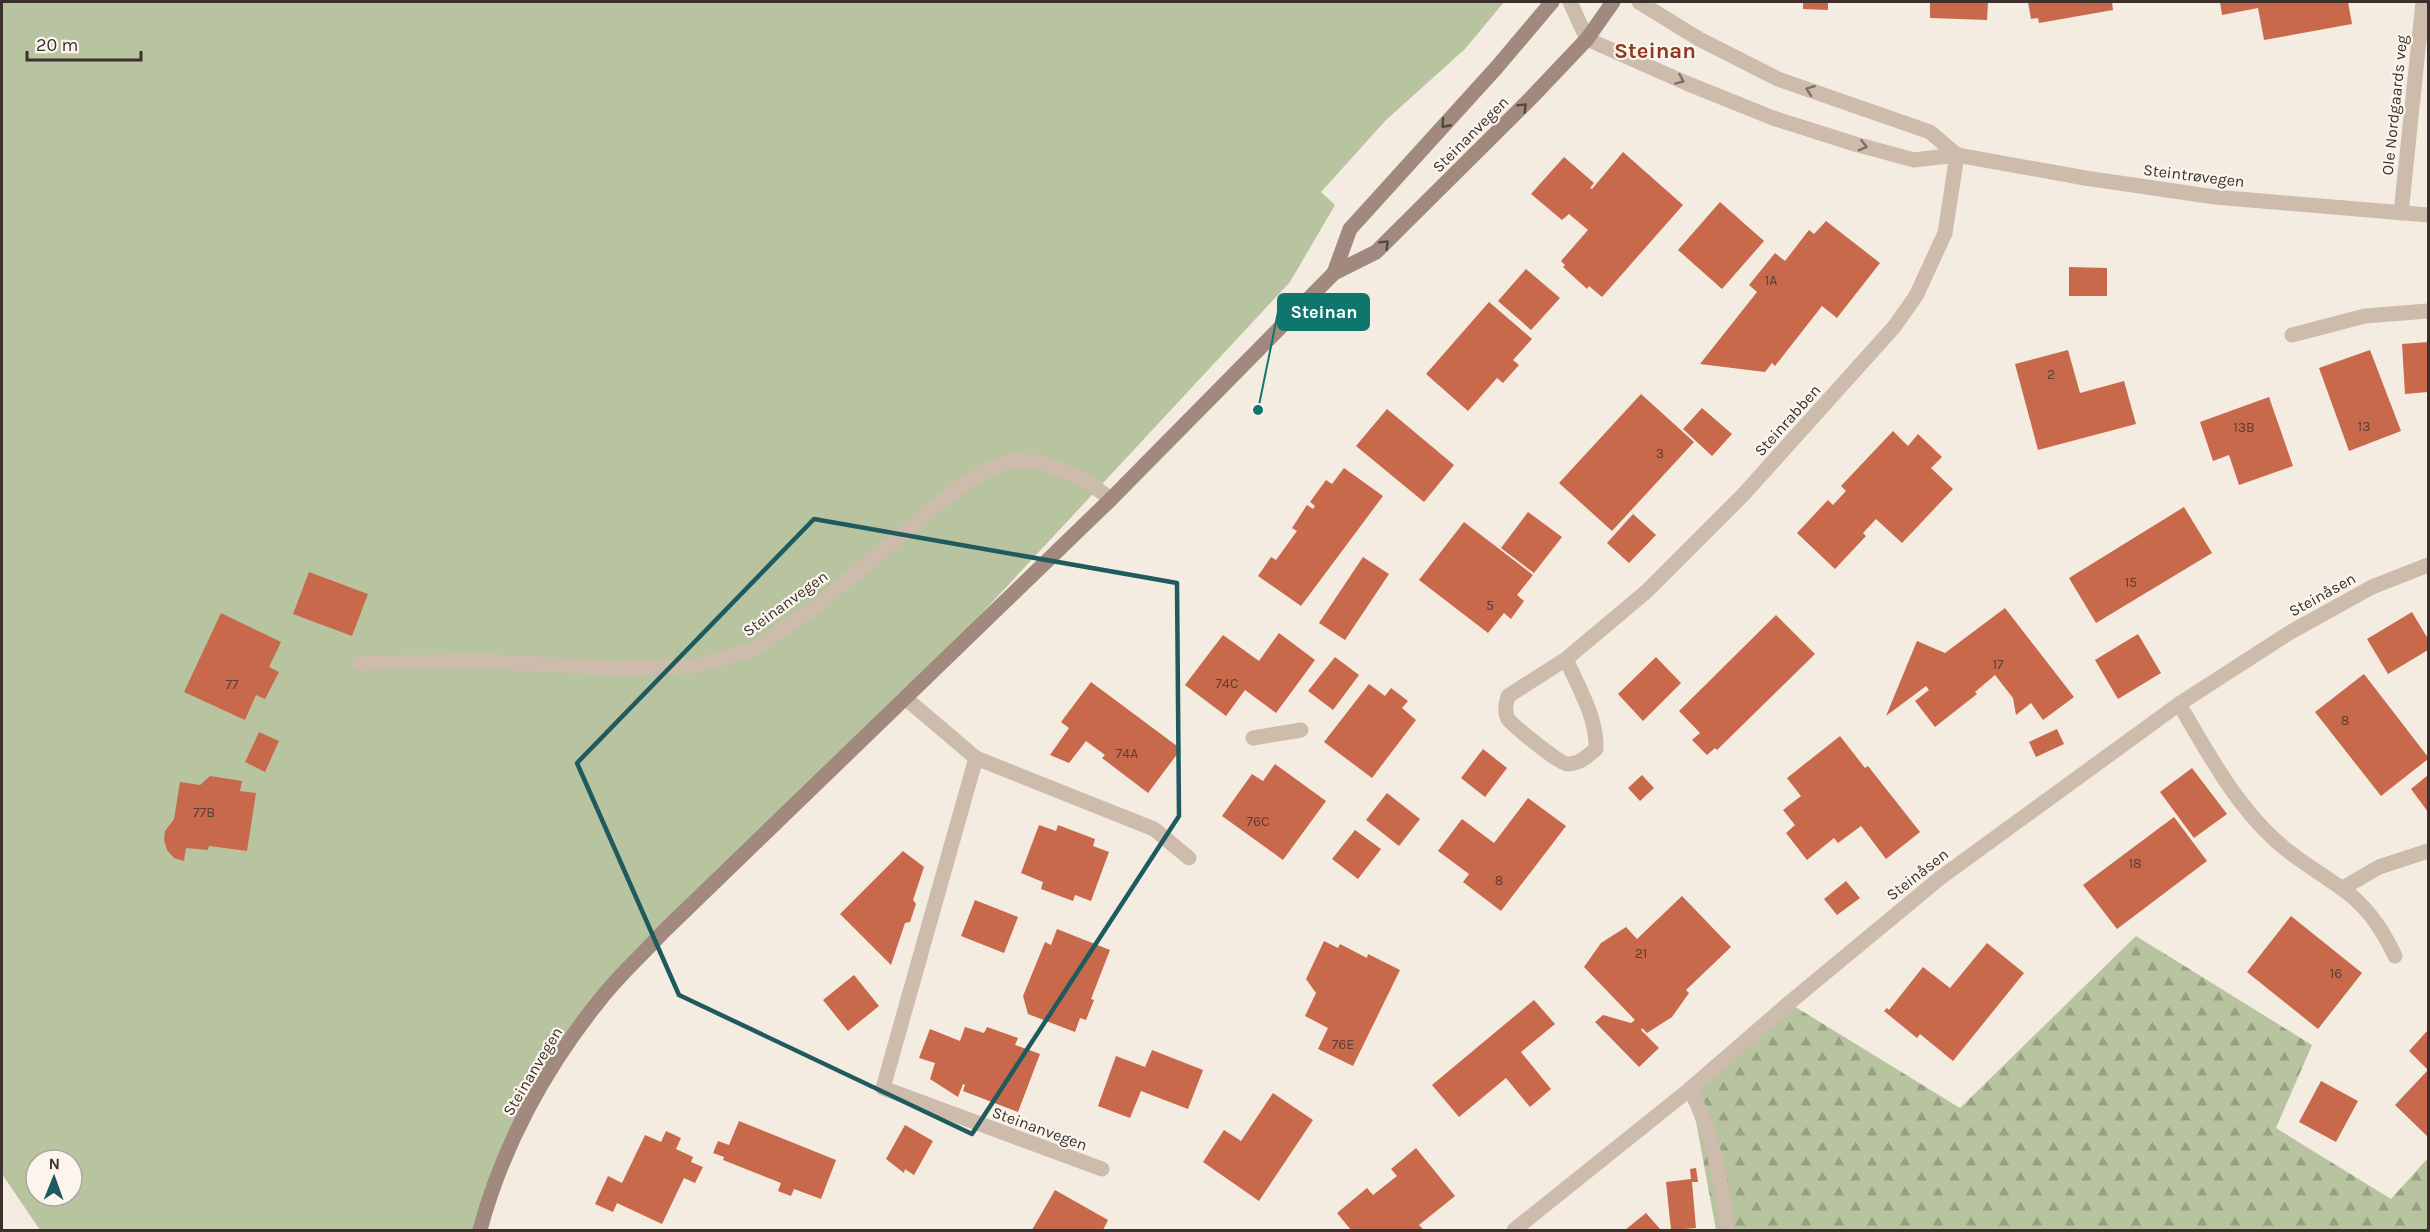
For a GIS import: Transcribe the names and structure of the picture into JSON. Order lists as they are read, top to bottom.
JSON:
{
  "streets": {
    "main road": ["Steinanvegen"],
    "street": [
      "Ole Nordgaards veg",
      "Steintrøvegen",
      "Steinrabben",
      "Steinåsen"
    ]
  },
  "crossings": [
    ["Ole Nordgaards veg", "Steintrøvegen"],
    ["Steinanvegen", "Steintrøvegen"],
    ["Steintrøvegen", "Steinrabben"]
  ],
  "districts": ["Steinan"],
  "places": ["Steinan"],
  "house_numbers": [
    "1A",
    "2",
    "13",
    "13B",
    "3",
    "15",
    "5",
    "17",
    "74C",
    "77",
    "8",
    "74A",
    "77B",
    "76C",
    "18",
    "8",
    "21",
    "16",
    "76E"
  ],
  "scale_bar": "20 m",
  "north": "top"
}
